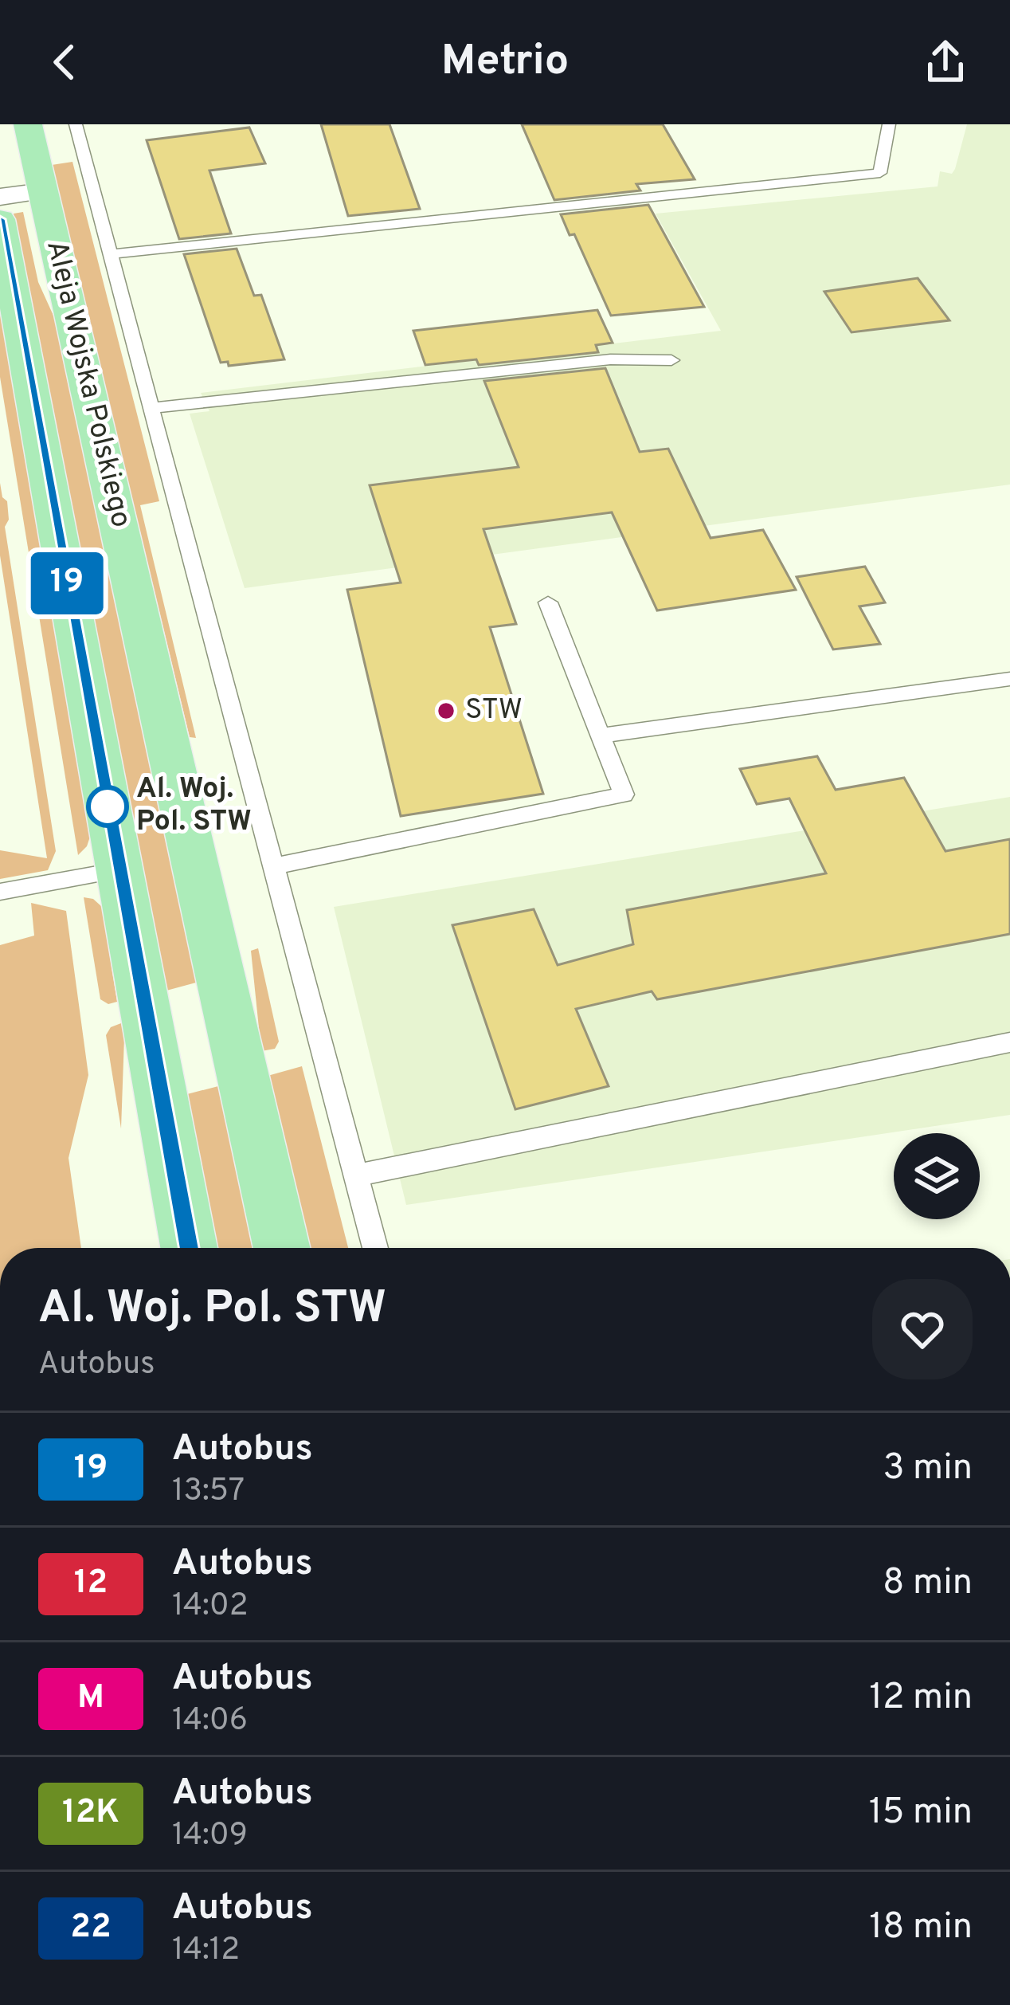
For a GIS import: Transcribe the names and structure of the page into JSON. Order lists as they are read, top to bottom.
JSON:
{
  "streets": {
    "main road": ["Aleja Wojska Polskiego"]
  },
  "places": ["STW", "Al. Woj. Pol. STW"],
  "lines": ["bus line 19"],
  "page": {
    "header": "Metrio",
    "on_map": "19",
    "heading": ["Al. Woj. Pol. STW", "Autobus"],
    "list": [
      {
        "mark": "19",
        "name": "Autobus",
        "note": "13:57",
        "value": "3 min"
      },
      {
        "mark": "12",
        "name": "Autobus",
        "note": "14:02",
        "value": "8 min"
      },
      {
        "mark": "M",
        "name": "Autobus",
        "note": "14:06",
        "value": "12 min"
      },
      {
        "mark": "12K",
        "name": "Autobus",
        "note": "14:09",
        "value": "15 min"
      },
      {
        "mark": "22",
        "name": "Autobus",
        "note": "14:12",
        "value": "18 min"
      }
    ]
  }
}
